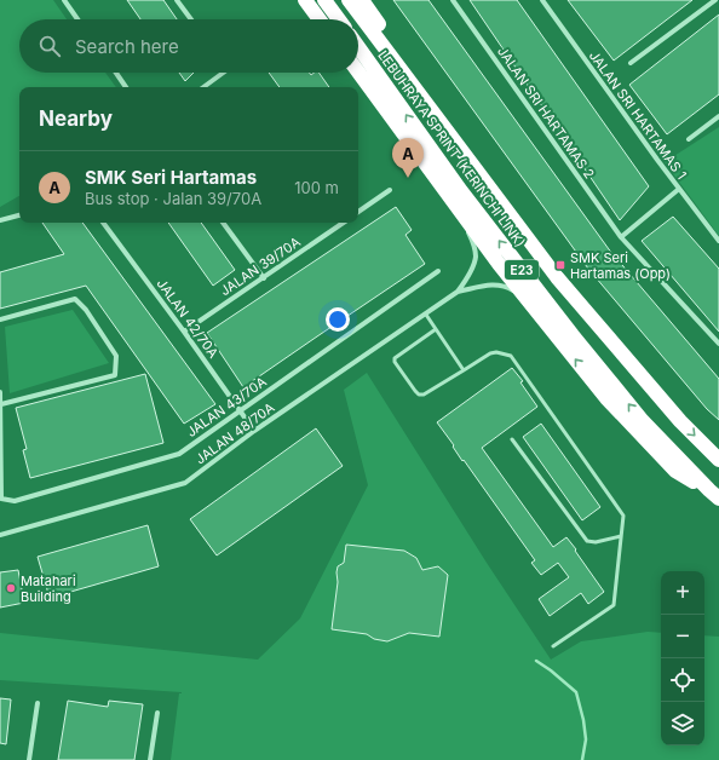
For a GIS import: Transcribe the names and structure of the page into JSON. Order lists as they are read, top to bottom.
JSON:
{
  "streets": {
    "highway": ["LEBUHRAYA SPRINT (KERINCHI LINK)", "E23"],
    "street": [
      "JALAN SRI HARTAMAS 2",
      "JALAN SRI HARTAMAS 1",
      "JALAN 39/70A",
      "JALAN 42/70A",
      "JALAN 43/70A",
      "JALAN 48/70A"
    ]
  },
  "crossings": [
    ["JALAN 39/70A", "JALAN 42/70A"],
    ["JALAN 42/70A", "JALAN 43/70A"],
    ["JALAN 42/70A", "JALAN 48/70A"]
  ],
  "places": {
    "transit": ["SMK Seri Hartamas (Opp)"],
    "other": ["Matahari Building"]
  },
  "page": {
    "search": "Search here",
    "heading": "Nearby",
    "pins": "A",
    "list": [
      {
        "mark": "A",
        "name": "SMK Seri Hartamas",
        "note": "Bus stop · Jalan 39/70A",
        "value": "100 m"
      }
    ],
    "map_buttons": ["+", "−"]
  }
}
